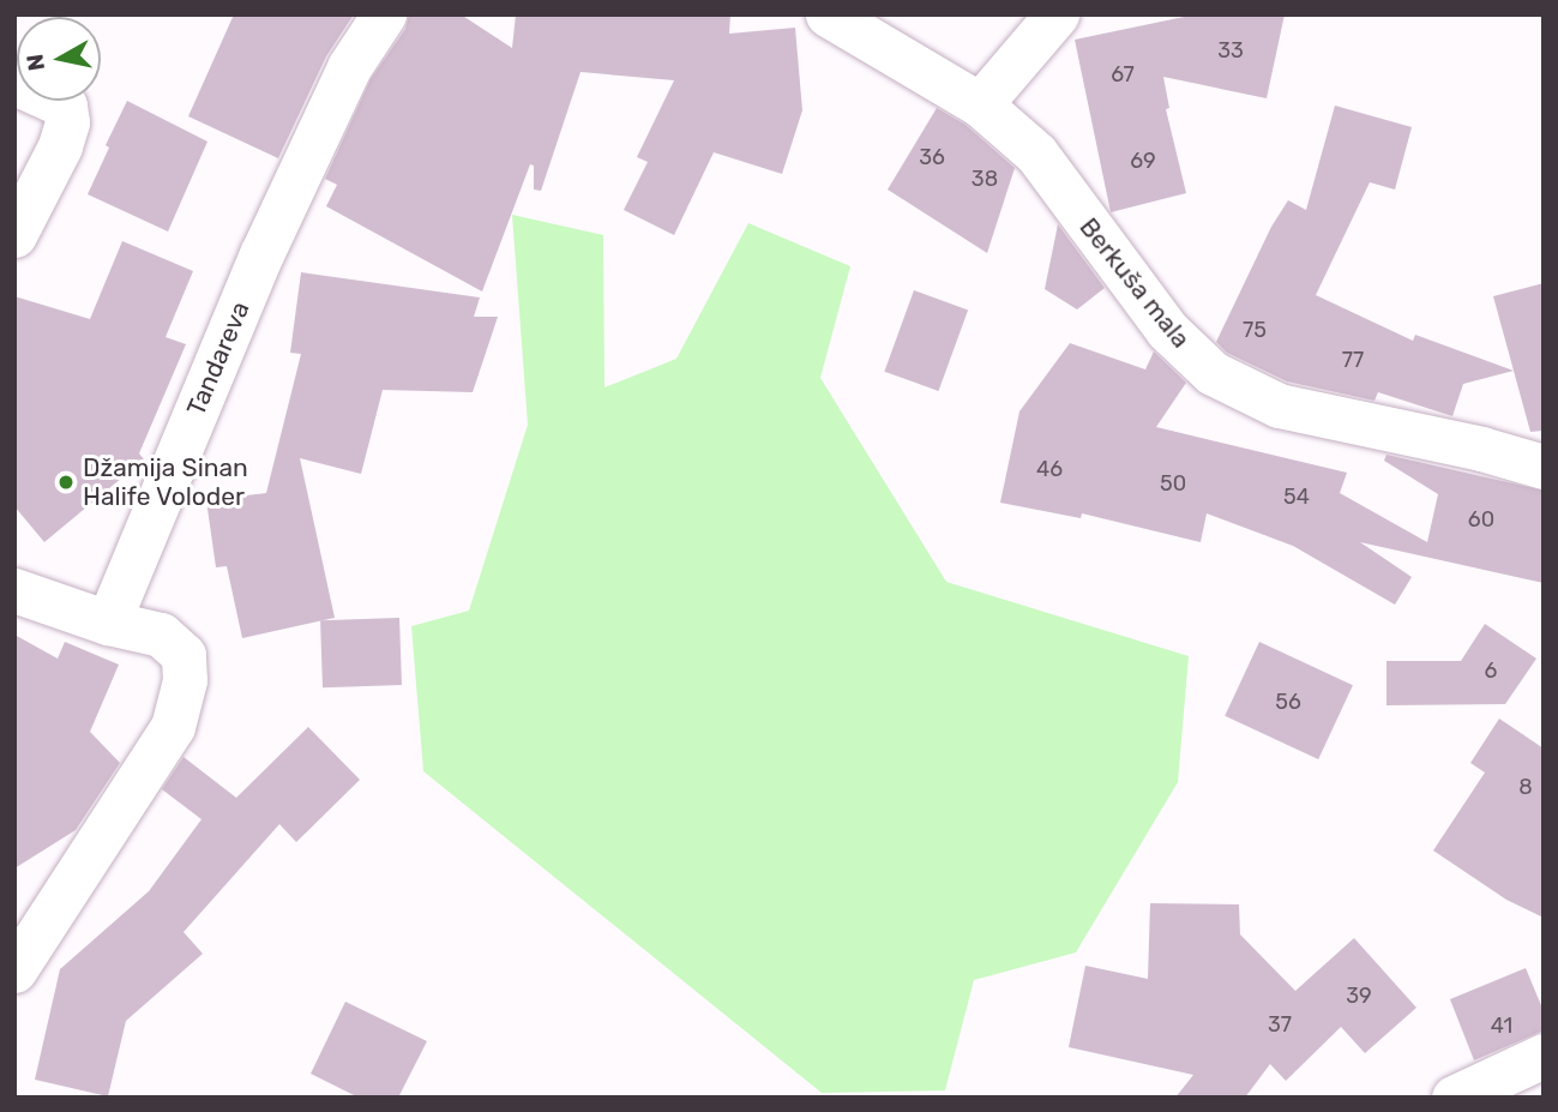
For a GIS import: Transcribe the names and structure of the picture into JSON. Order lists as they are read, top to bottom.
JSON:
{
  "streets": {
    "street": ["Berkuša mala", "Tandareva"]
  },
  "places": ["Džamija Sinan Halife Voloder"],
  "house_numbers": [
    "33",
    "67",
    "36",
    "69",
    "38",
    "75",
    "77",
    "46",
    "50",
    "54",
    "60",
    "6",
    "56",
    "8",
    "39",
    "37",
    "41"
  ],
  "north": "left"
}
